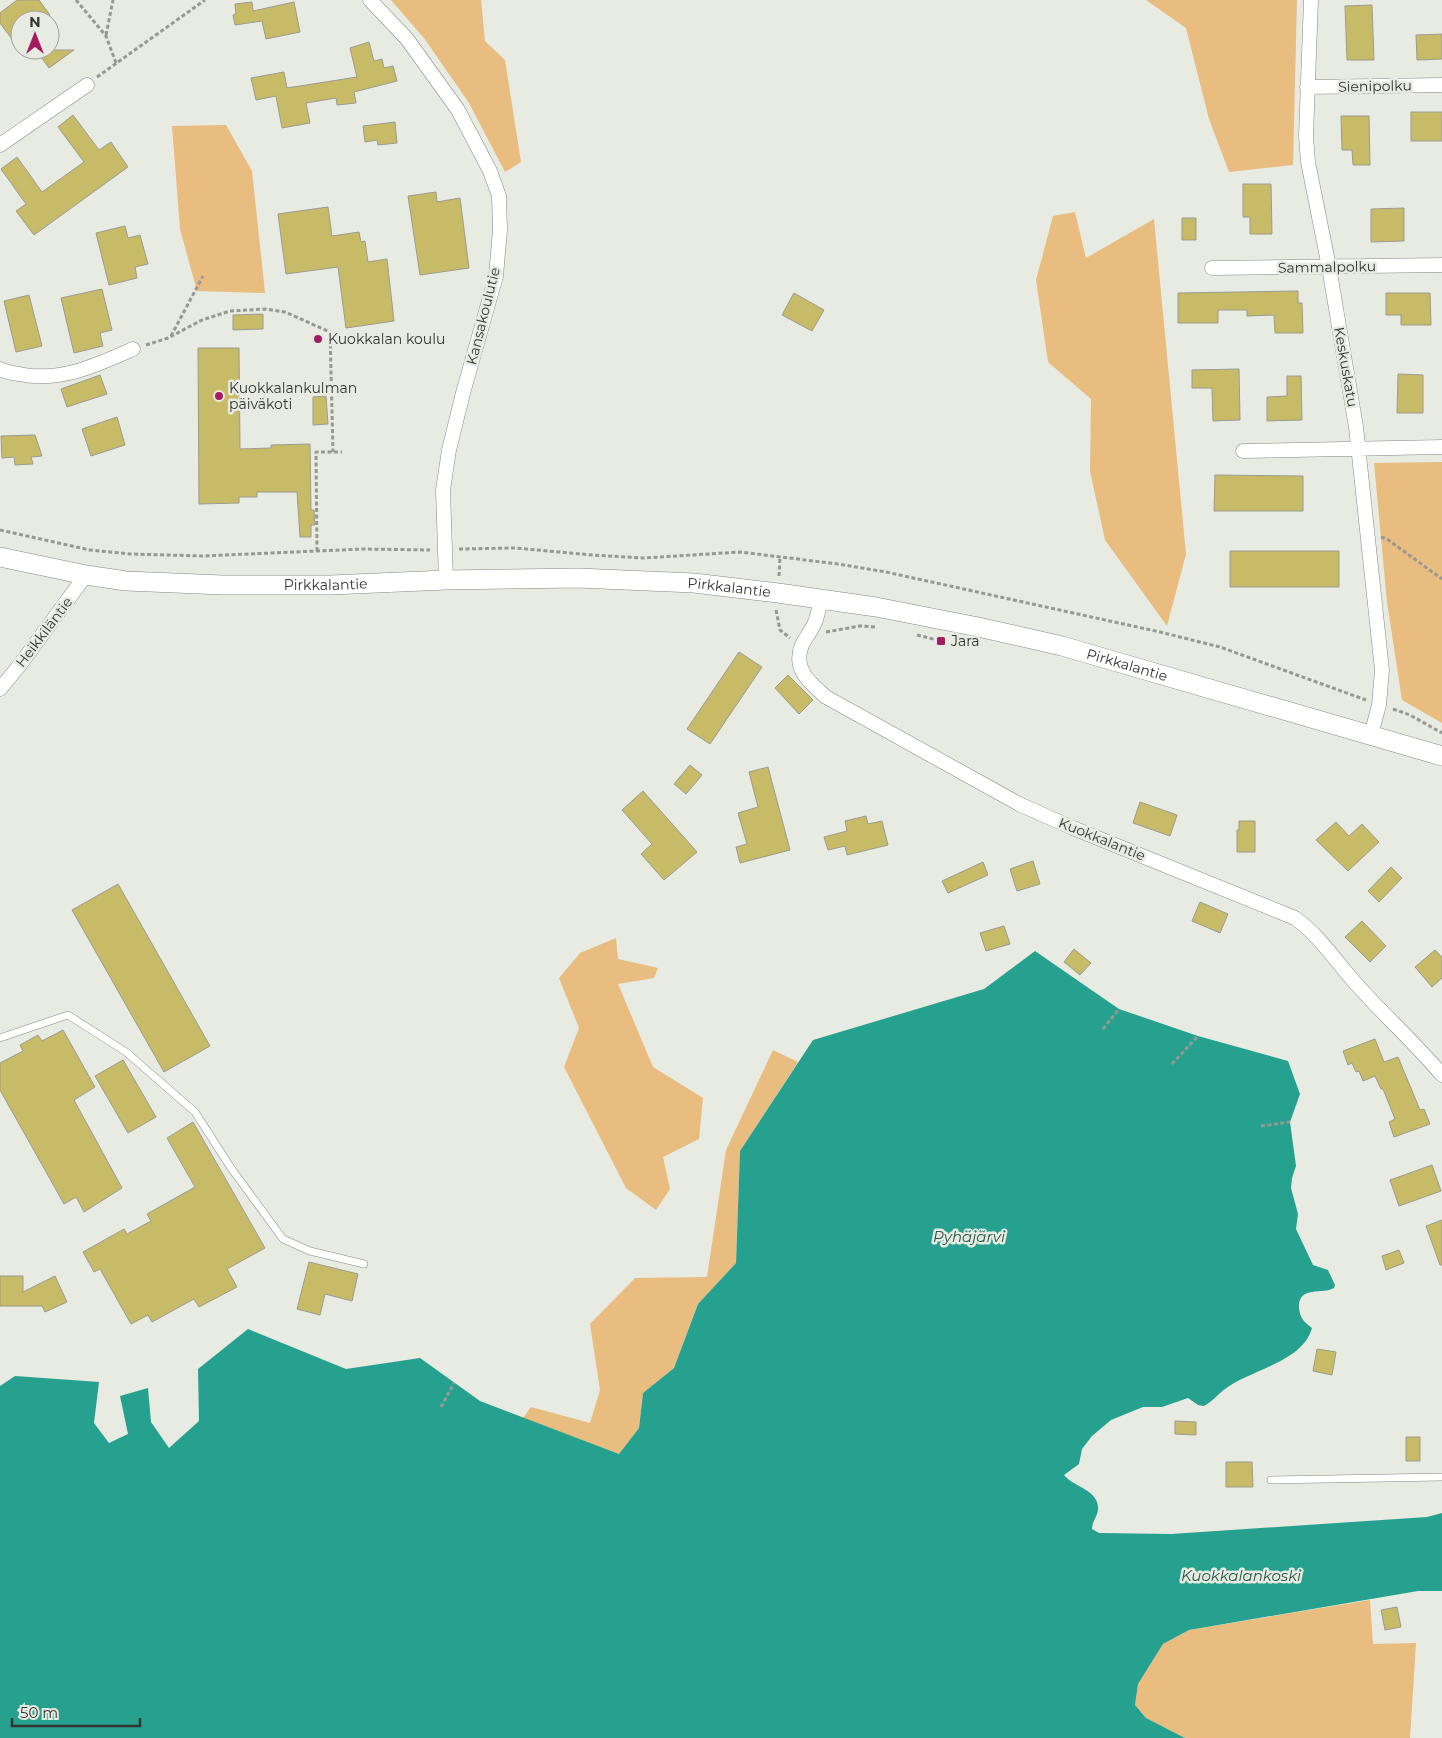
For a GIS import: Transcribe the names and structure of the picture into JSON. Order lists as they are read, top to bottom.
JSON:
{
  "streets": {
    "street": [
      "Sienipolku",
      "Sammalpolku",
      "Kansakoulutie",
      "Keskuskatu",
      "Pirkkalantie",
      "Heikkiläntie",
      "Kuokkalantie"
    ]
  },
  "crossings": [
    ["Sienipolku", "Keskuskatu"],
    ["Sammalpolku", "Keskuskatu"],
    ["Kansakoulutie", "Pirkkalantie"],
    ["Keskuskatu", "Pirkkalantie"],
    ["Pirkkalantie", "Heikkiläntie"],
    ["Pirkkalantie", "Kuokkalantie"]
  ],
  "water": ["Pyhäjärvi", "Kuokkalankoski"],
  "places": {
    "other": ["Kuokkalan koulu", "Kuokkalankulman päiväkoti"],
    "transit": ["Jara"]
  },
  "scale_bar": "50 m",
  "north": "top"
}
